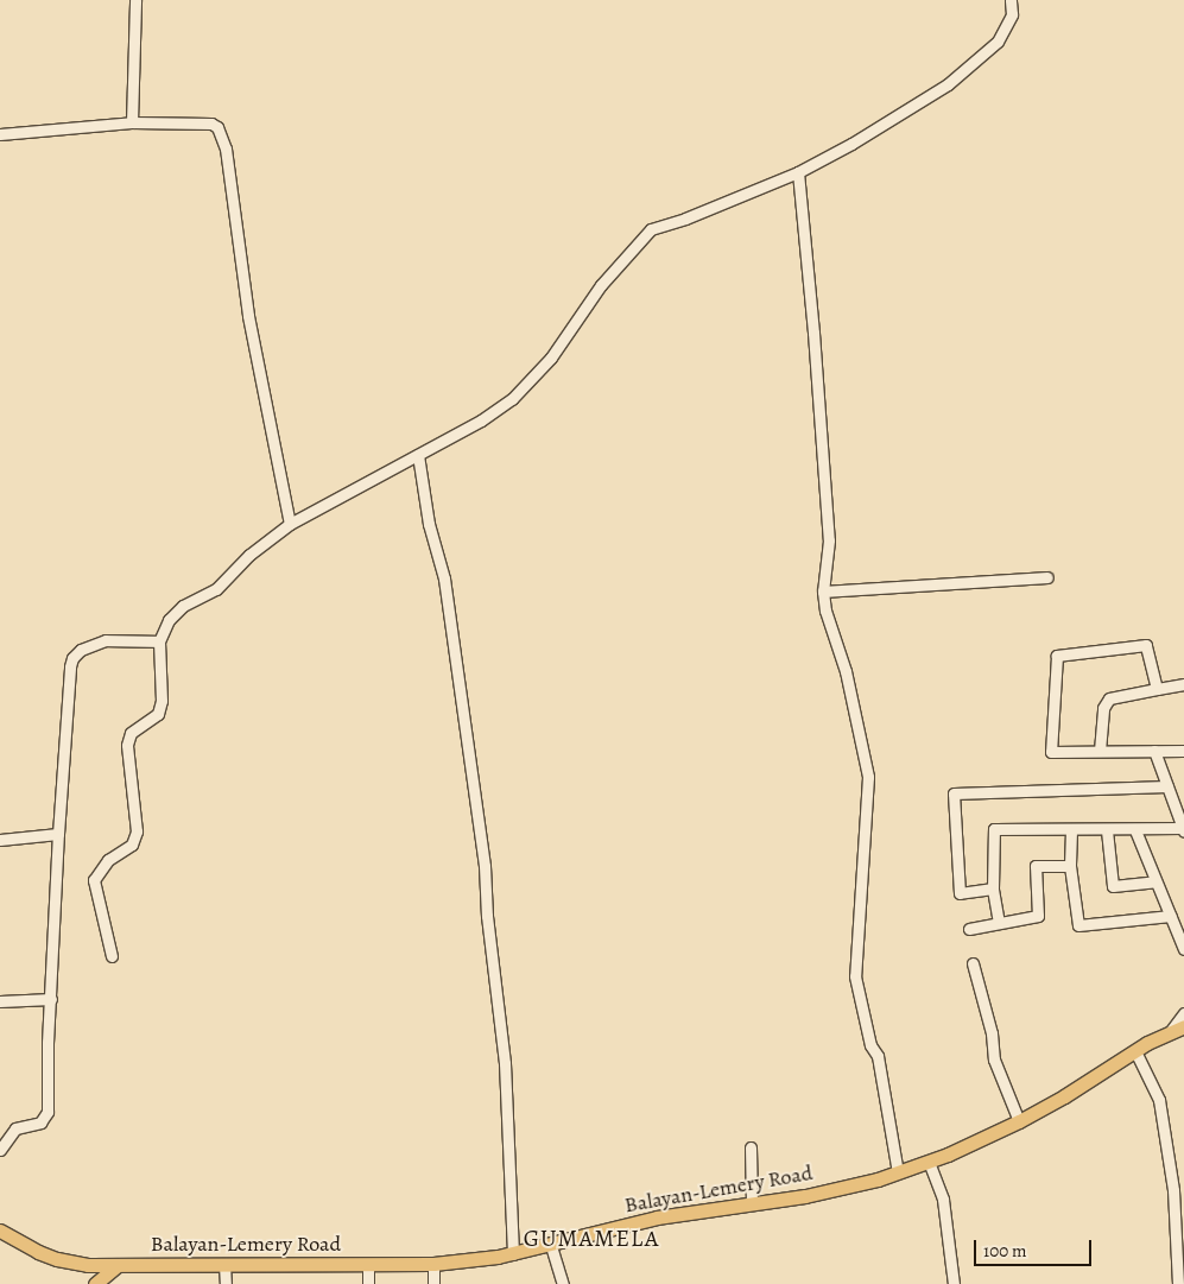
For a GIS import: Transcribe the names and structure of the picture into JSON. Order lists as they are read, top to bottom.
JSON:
{
  "streets": {
    "main road": ["Balayan-Lemery Road"]
  },
  "districts": ["GUMAMELA"],
  "scale_bar": "100 m"
}
